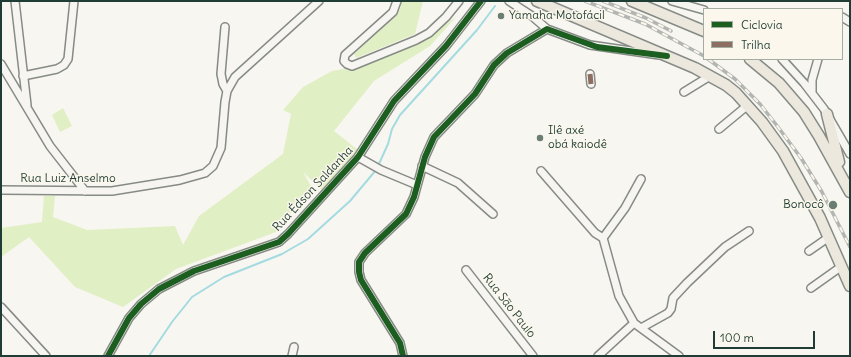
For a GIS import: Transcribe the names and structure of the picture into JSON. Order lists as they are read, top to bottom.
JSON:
{
  "streets": {
    "street": ["Rua Luiz Anselmo", "Rua Édson Saldanha", "Rua São Paulo"]
  },
  "places": ["Yamaha Motofácil", "Ilê axé obá kaiodê", "Bonocô"],
  "legend": ["Ciclovia", "Trilha"],
  "scale_bar": "100 m"
}
